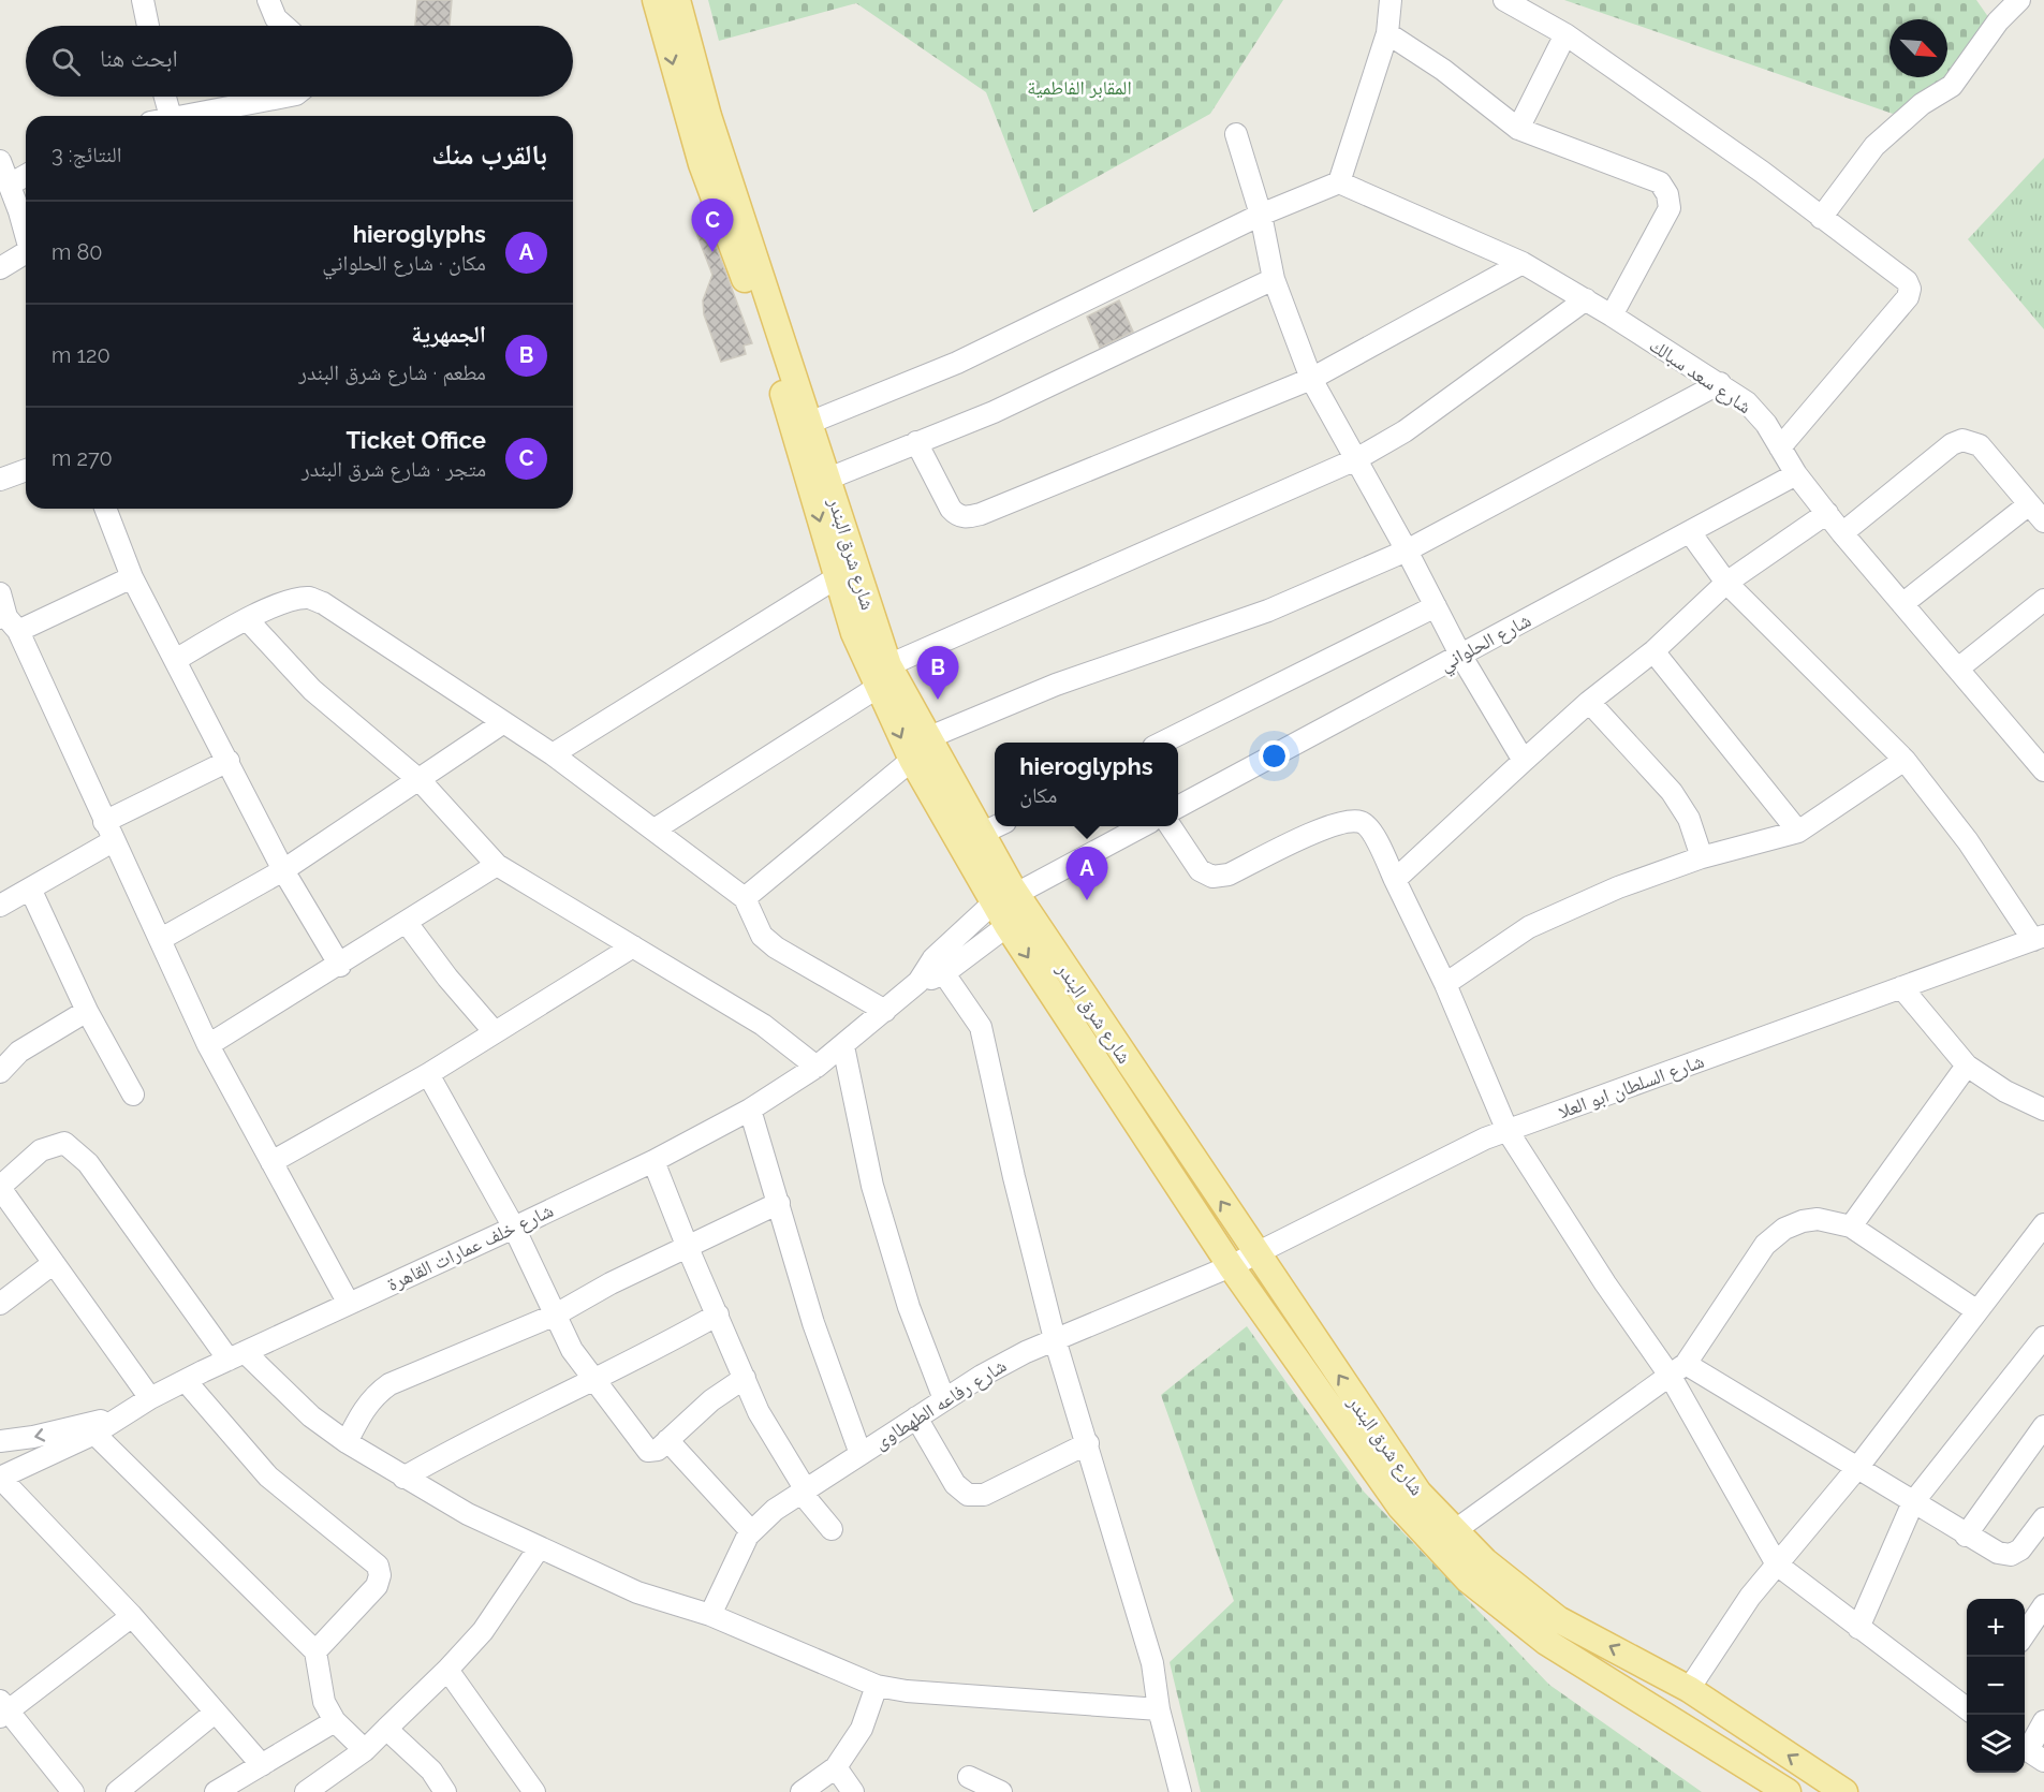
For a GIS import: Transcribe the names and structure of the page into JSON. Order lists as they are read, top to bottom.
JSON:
{
  "streets": {
    "main road": ["شارع شرق البندر"],
    "street": [
      "شارع سعد سبالك",
      "شارع الحلواني",
      "شارع السلطان ابو العلا",
      "شارع خلف عمارات القاهرة",
      "شارع رفاعه الطهطاوى"
    ]
  },
  "crossings": [
    ["شارع سعد سبالك", "شارع الحلواني"],
    ["شارع شرق البندر", "شارع السلطان ابو العلا"],
    ["شارع شرق البندر", "شارع خلف عمارات القاهرة"],
    ["شارع شرق البندر", "شارع رفاعه الطهطاوى"],
    ["شارع السلطان ابو العلا", "شارع رفاعه الطهطاوى"]
  ],
  "parks": ["المقابر الفاطمية"],
  "north": "bottom right",
  "page": {
    "search": "ابحث هنا",
    "heading": ["بالقرب منك", "النتائج: 3"],
    "pins": ["C", "B", "A"],
    "list": [
      {
        "mark": "A",
        "name": "hieroglyphs",
        "note": "مكان · شارع الحلواني",
        "value": "80 m"
      },
      {
        "mark": "B",
        "name": "الجمهرية",
        "note": "مطعم · شارع شرق البندر",
        "value": "120 m"
      },
      {
        "mark": "C",
        "name": "Ticket Office",
        "note": "متجر · شارع شرق البندر",
        "value": "270 m"
      }
    ],
    "popup": ["hieroglyphs", "مكان"],
    "map_buttons": ["+", "−"]
  }
}
